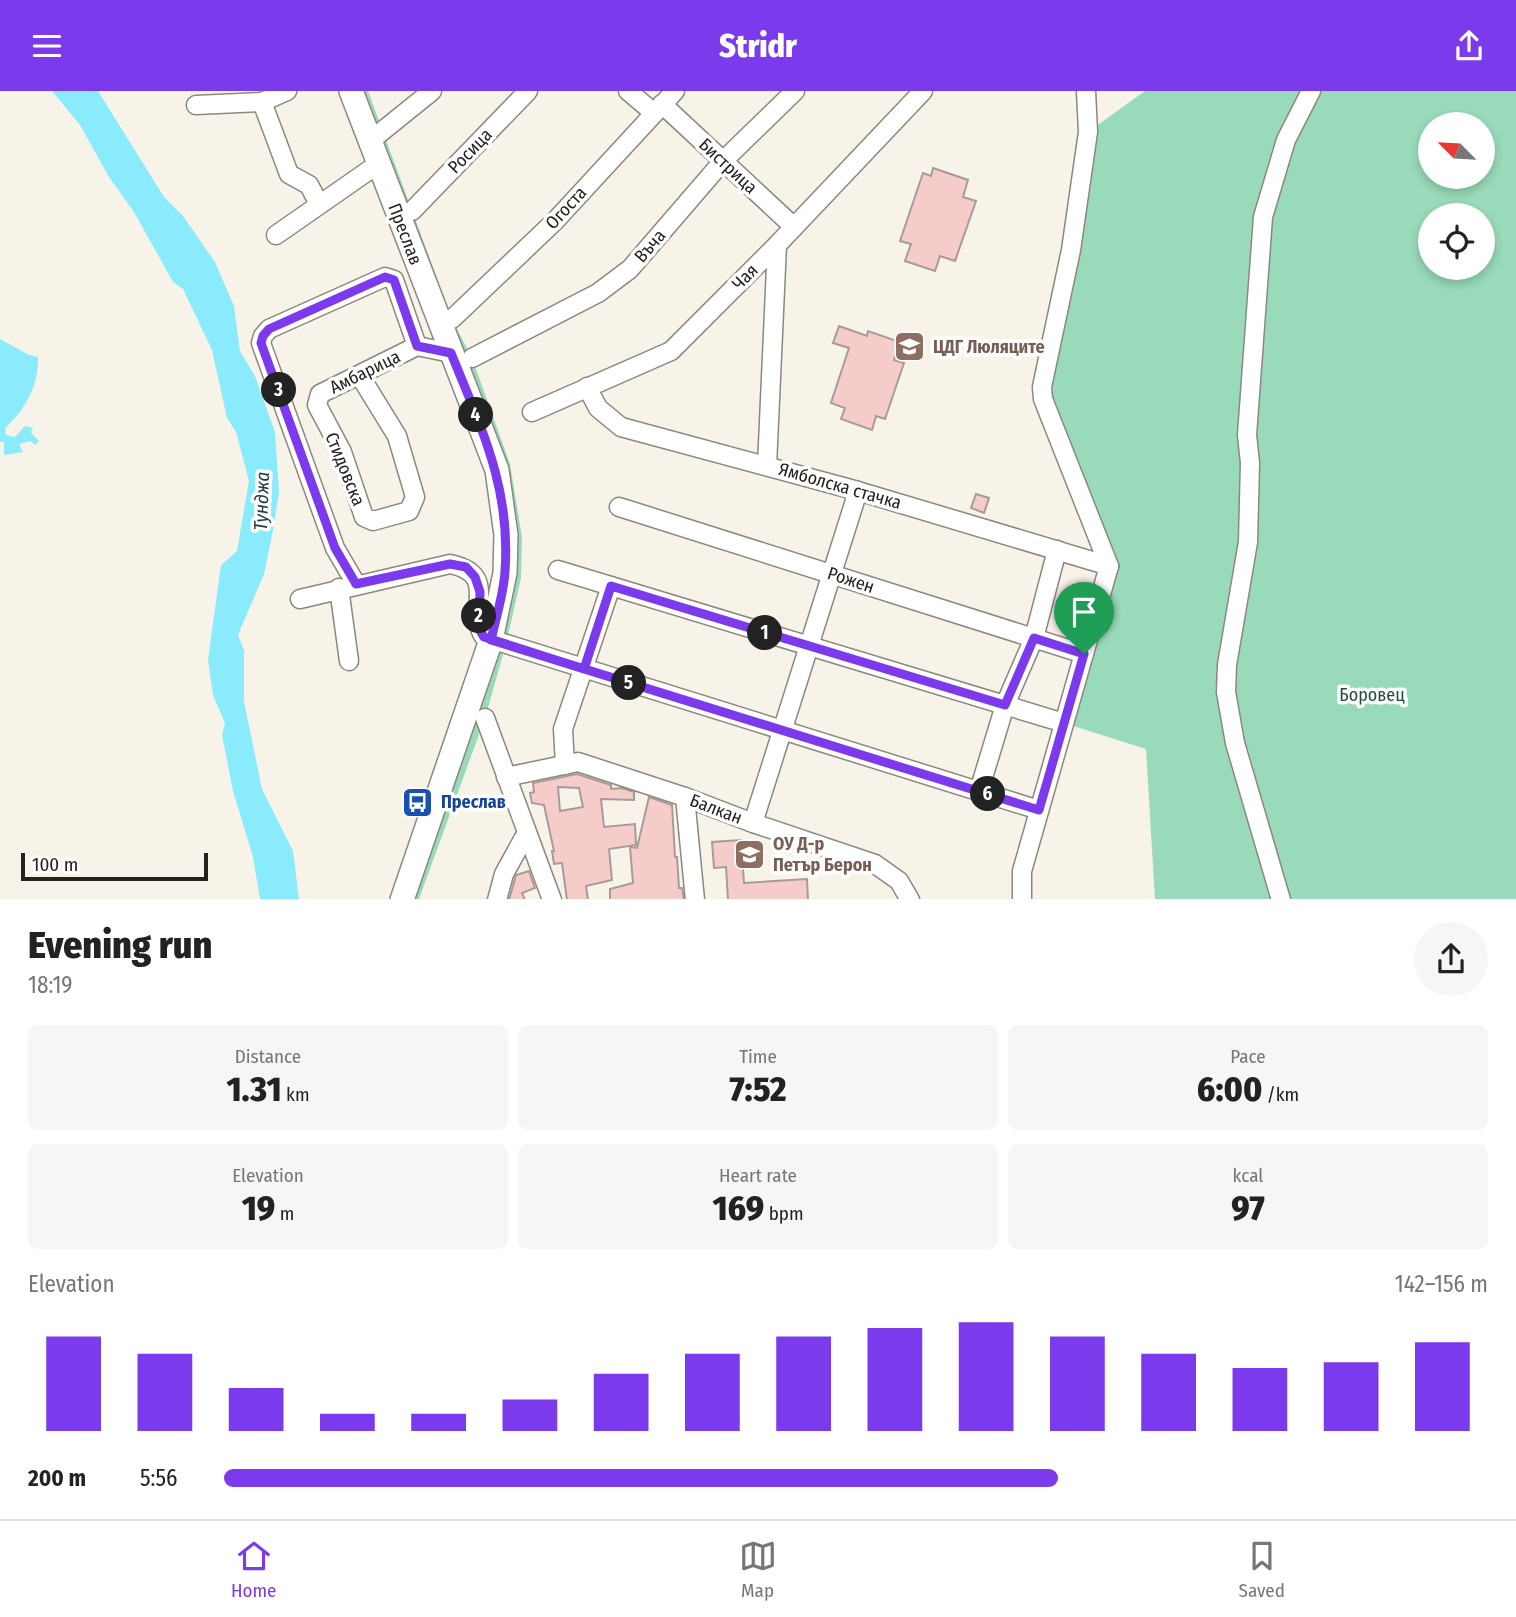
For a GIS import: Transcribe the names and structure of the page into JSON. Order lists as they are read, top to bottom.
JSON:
{
  "streets": {
    "main road": ["Преслав"],
    "street": [
      "Росица",
      "Бистрица",
      "Огоста",
      "Въча",
      "Чая",
      "Амбарица",
      "Стидовска",
      "Ямболска стачка",
      "Рожен",
      "Балкан"
    ]
  },
  "crossings": [
    ["Бистрица", "Огоста"],
    ["Бистрица", "Въча"],
    ["Бистрица", "Чая"],
    ["Преслав", "Въча"],
    ["Преслав", "Амбарица"],
    ["Въча", "Амбарица"],
    ["Чая", "Ямболска стачка"],
    ["Амбарица", "Стидовска"]
  ],
  "water": ["Тунджа"],
  "parks": ["Боровец"],
  "places": {
    "school or university": ["ЦДГ Люляците", "ОУ Д-р Петър Берон"],
    "bus stop": ["Преслав"]
  },
  "scale_bar": "100 m",
  "north": "top left",
  "page": {
    "header": "Stridr",
    "pins": [
      "3",
      "4",
      "2",
      "1",
      "5",
      "6"
    ],
    "scale": "100 m",
    "heading": ["Evening run", "18:19"],
    "stats": [
      ["Distance", "1.31 km"],
      ["Time", "7:52"],
      ["Pace", "6:00 /km"],
      ["Elevation", "19 m"],
      ["Heart rate", "169 bpm"],
      ["kcal", "97"]
    ],
    "chart": ["Elevation", "142–156 m"],
    "list": [
      {
        "name": "200 m",
        "note": "5:56"
      }
    ],
    "tabs": ["Home", "Map", "Saved"]
  }
}
